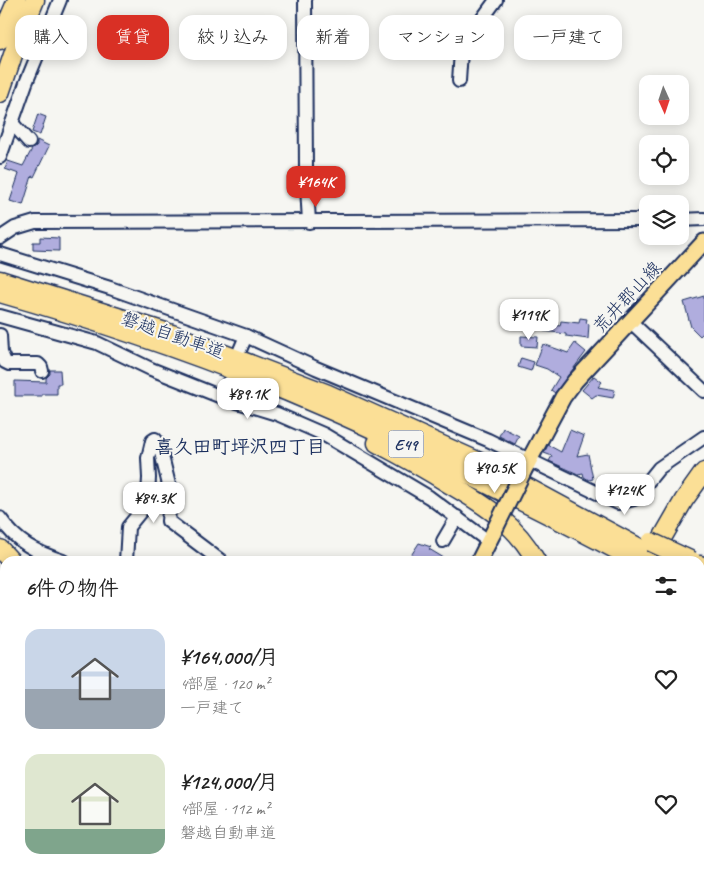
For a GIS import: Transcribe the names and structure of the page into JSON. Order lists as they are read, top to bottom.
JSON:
{
  "streets": {
    "highway": ["磐越自動車道", "E49"],
    "main road": ["荒井郡山線"]
  },
  "districts": ["喜久田町坪沢四丁目"],
  "north": "bottom",
  "page": {
    "chip": [
      "購入",
      "賃貸",
      "絞り込み",
      "新着",
      "マンション",
      "一戸建て"
    ],
    "price": [
      "¥164K",
      "¥119K",
      "¥89.1K",
      "¥90.5K",
      "¥124K",
      "¥84.3K"
    ],
    "heading": "6件の物件",
    "list": [
      {
        "name": "¥164,000/月",
        "note": "4部屋 · 120 m² · 一戸建て"
      },
      {
        "name": "¥124,000/月",
        "note": "4部屋 · 112 m² · 磐越自動車道"
      }
    ]
  }
}
